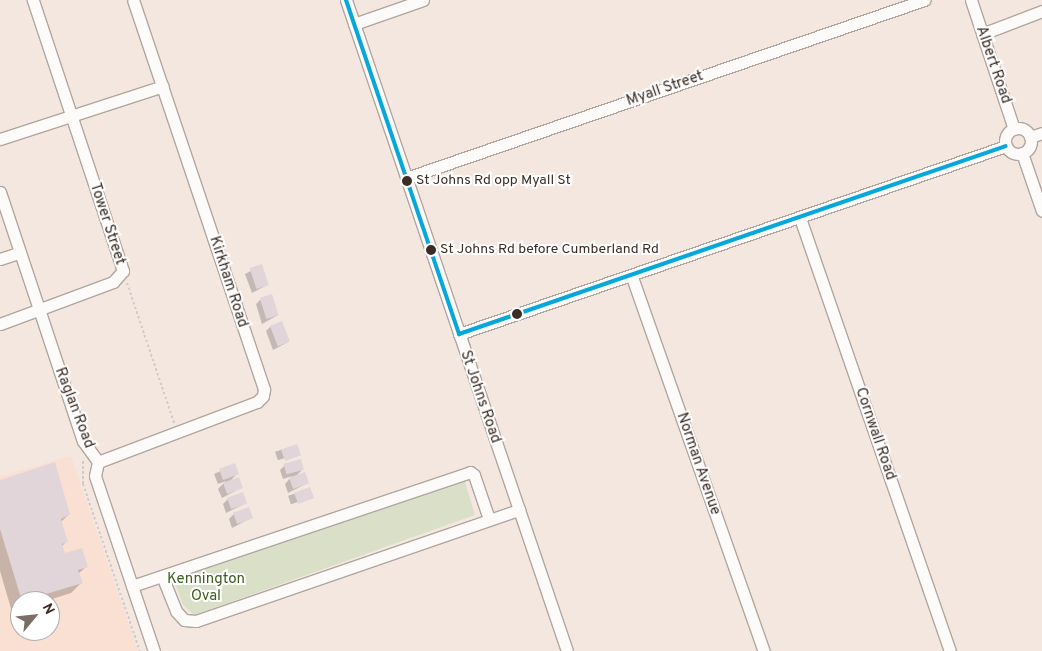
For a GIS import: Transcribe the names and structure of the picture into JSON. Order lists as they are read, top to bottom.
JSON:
{
  "streets": {
    "street": [
      "Albert Road",
      "Myall Street",
      "Tower Street",
      "Kirkham Road",
      "St Johns Road",
      "Raglan Road",
      "Cornwall Road",
      "Norman Avenue"
    ]
  },
  "crossings": [
    ["Myall Street", "St Johns Road"],
    ["Tower Street", "Raglan Road"],
    ["Kirkham Road", "Raglan Road"]
  ],
  "parks": ["Kennington Oval"],
  "places": ["St Johns Rd opp Myall St", "St Johns Rd before Cumberland Rd"],
  "north": "top right"
}
